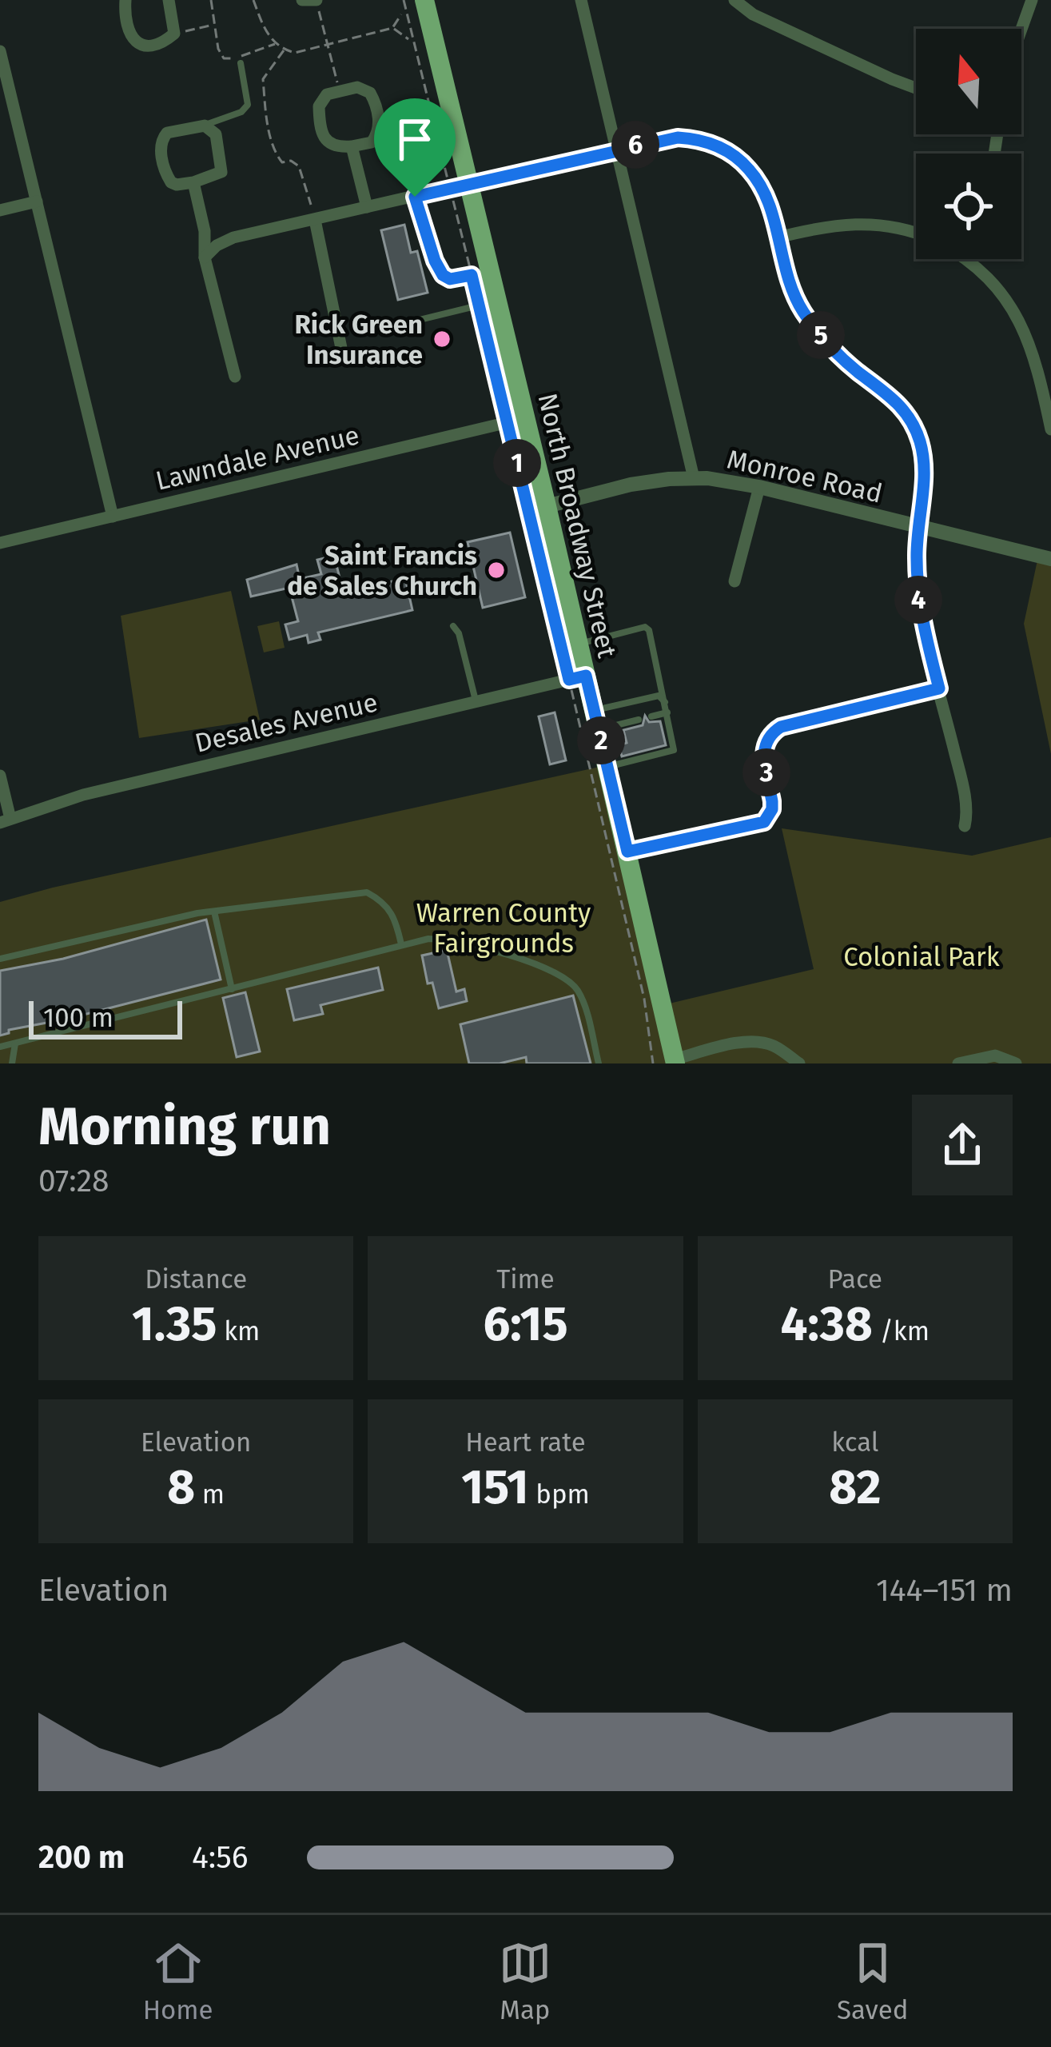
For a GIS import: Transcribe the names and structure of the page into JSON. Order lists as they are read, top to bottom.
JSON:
{
  "streets": {
    "main road": ["North Broadway Street"],
    "street": ["Lawndale Avenue", "Monroe Road", "Desales Avenue"]
  },
  "crossings": [
    ["Lawndale Avenue", "North Broadway Street"],
    ["Monroe Road", "North Broadway Street"],
    ["North Broadway Street", "Desales Avenue"]
  ],
  "parks": ["Warren County Fairgrounds", "Colonial Park"],
  "places": ["Rick Green Insurance", "Saint Francis de Sales Church"],
  "scale_bar": "100 m",
  "north": "top",
  "page": {
    "pins": [
      "6",
      "5",
      "1",
      "4",
      "2",
      "3"
    ],
    "scale": "100 m",
    "heading": ["Morning run", "07:28"],
    "stats": [
      ["Distance", "1.35 km"],
      ["Time", "6:15"],
      ["Pace", "4:38 /km"],
      ["Elevation", "8 m"],
      ["Heart rate", "151 bpm"],
      ["kcal", "82"]
    ],
    "chart": ["Elevation", "144–151 m"],
    "list": [
      {
        "name": "200 m",
        "note": "4:56"
      }
    ],
    "tabs": ["Home", "Map", "Saved"]
  }
}
